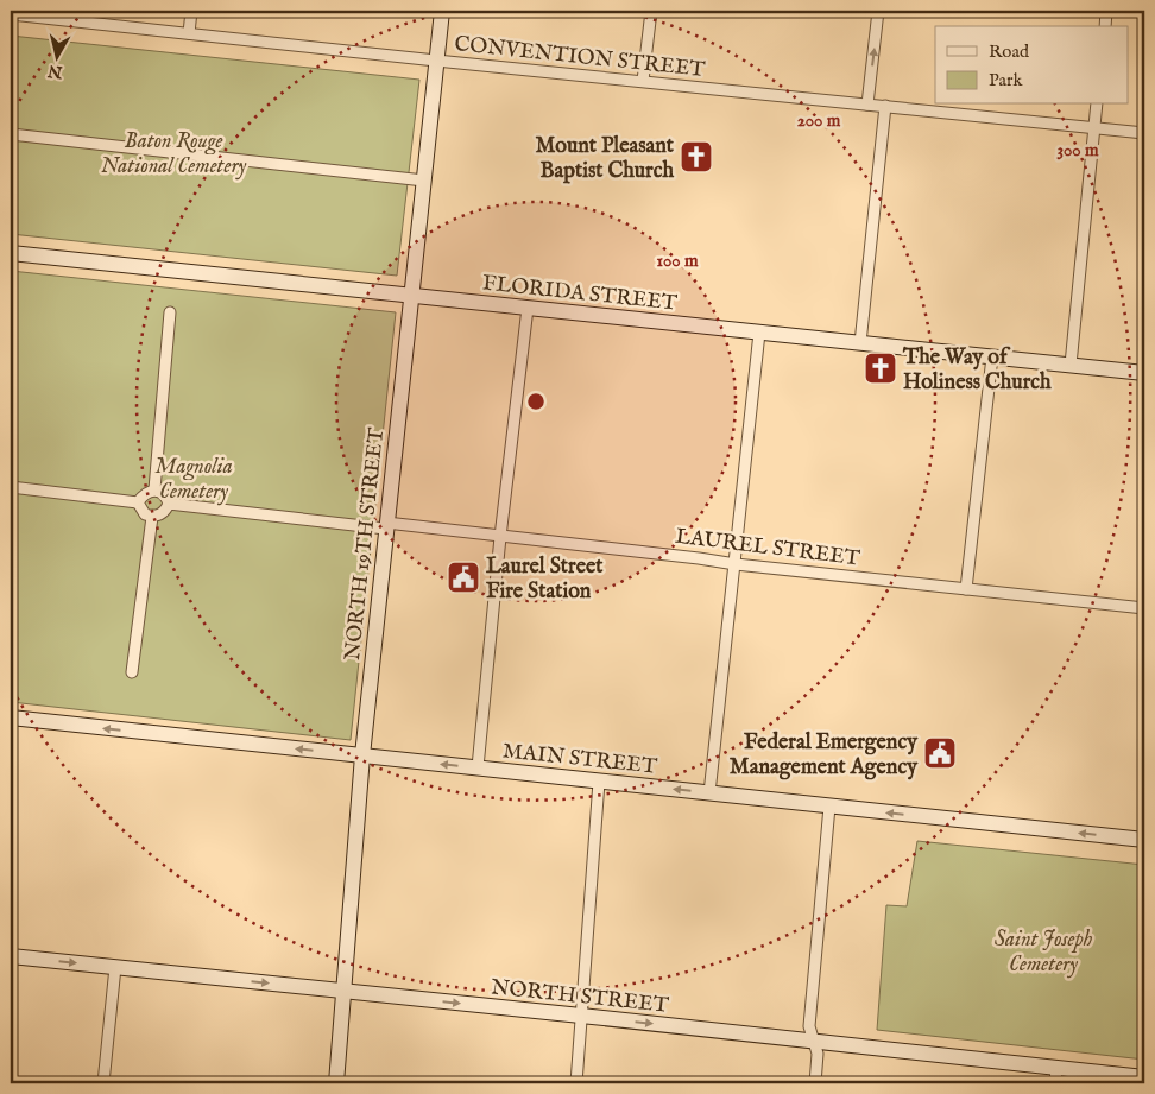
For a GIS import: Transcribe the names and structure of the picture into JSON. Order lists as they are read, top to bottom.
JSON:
{
  "streets": {
    "street": [
      "CONVENTION STREET",
      "FLORIDA STREET",
      "NORTH 19TH STREET",
      "LAUREL STREET",
      "MAIN STREET",
      "NORTH STREET"
    ]
  },
  "crossings": [
    ["CONVENTION STREET", "NORTH 19TH STREET"],
    ["FLORIDA STREET", "NORTH 19TH STREET"],
    ["NORTH 19TH STREET", "LAUREL STREET"],
    ["NORTH 19TH STREET", "MAIN STREET"],
    ["NORTH 19TH STREET", "NORTH STREET"]
  ],
  "one_way": ["MAIN STREET", "NORTH STREET"],
  "parks": ["Baton Rouge National Cemetery", "Magnolia Cemetery", "Saint Joseph Cemetery"],
  "places": {
    "church": ["Mount Pleasant Baptist Church", "The Way of Holiness Church"],
    "public building": ["Laurel Street Fire Station", "Federal Emergency Management Agency"]
  },
  "legend": ["Road", "Park"],
  "north": "bottom",
  "rings": ["200 m", "300 m", "100 m"]
}
